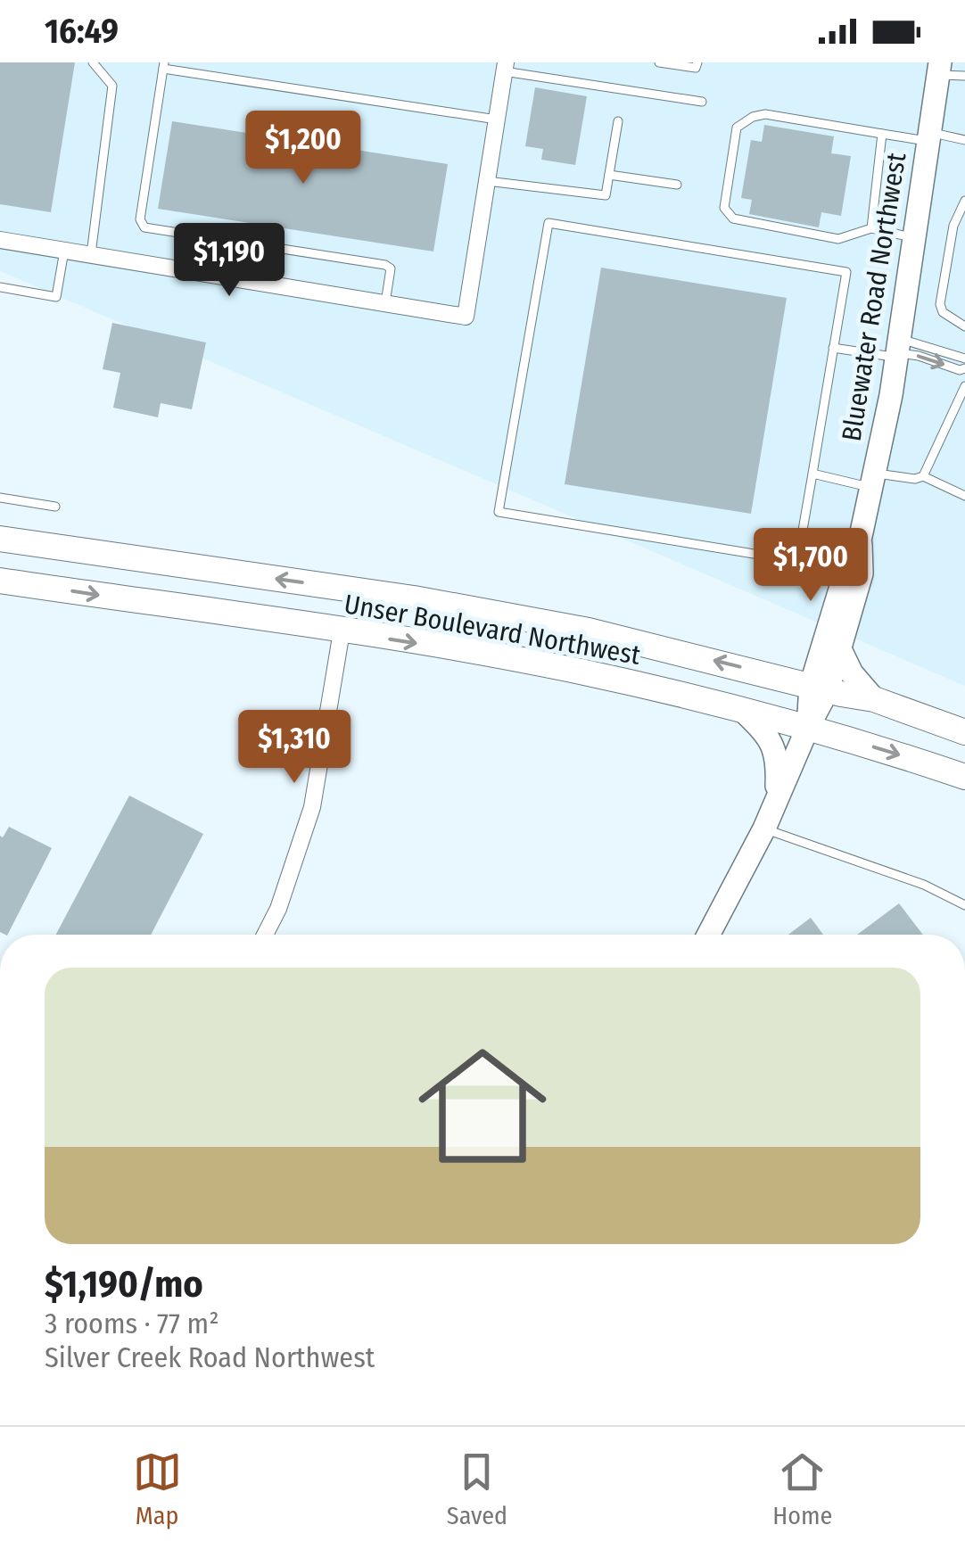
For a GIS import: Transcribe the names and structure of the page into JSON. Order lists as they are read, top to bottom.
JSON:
{
  "streets": {
    "main road": ["Unser Boulevard Northwest"],
    "street": ["Bluewater Road Northwest"]
  },
  "crossings": [
    ["Bluewater Road Northwest", "Unser Boulevard Northwest"]
  ],
  "page": {
    "status": "16:49",
    "price": [
      "$1,200",
      "$1,190",
      "$1,700",
      "$1,310"
    ],
    "list": [
      {
        "name": "$1,190/mo",
        "note": "3 rooms · 77 m² · Silver Creek Road Northwest"
      }
    ],
    "tabs": ["Map", "Saved", "Home"]
  }
}
